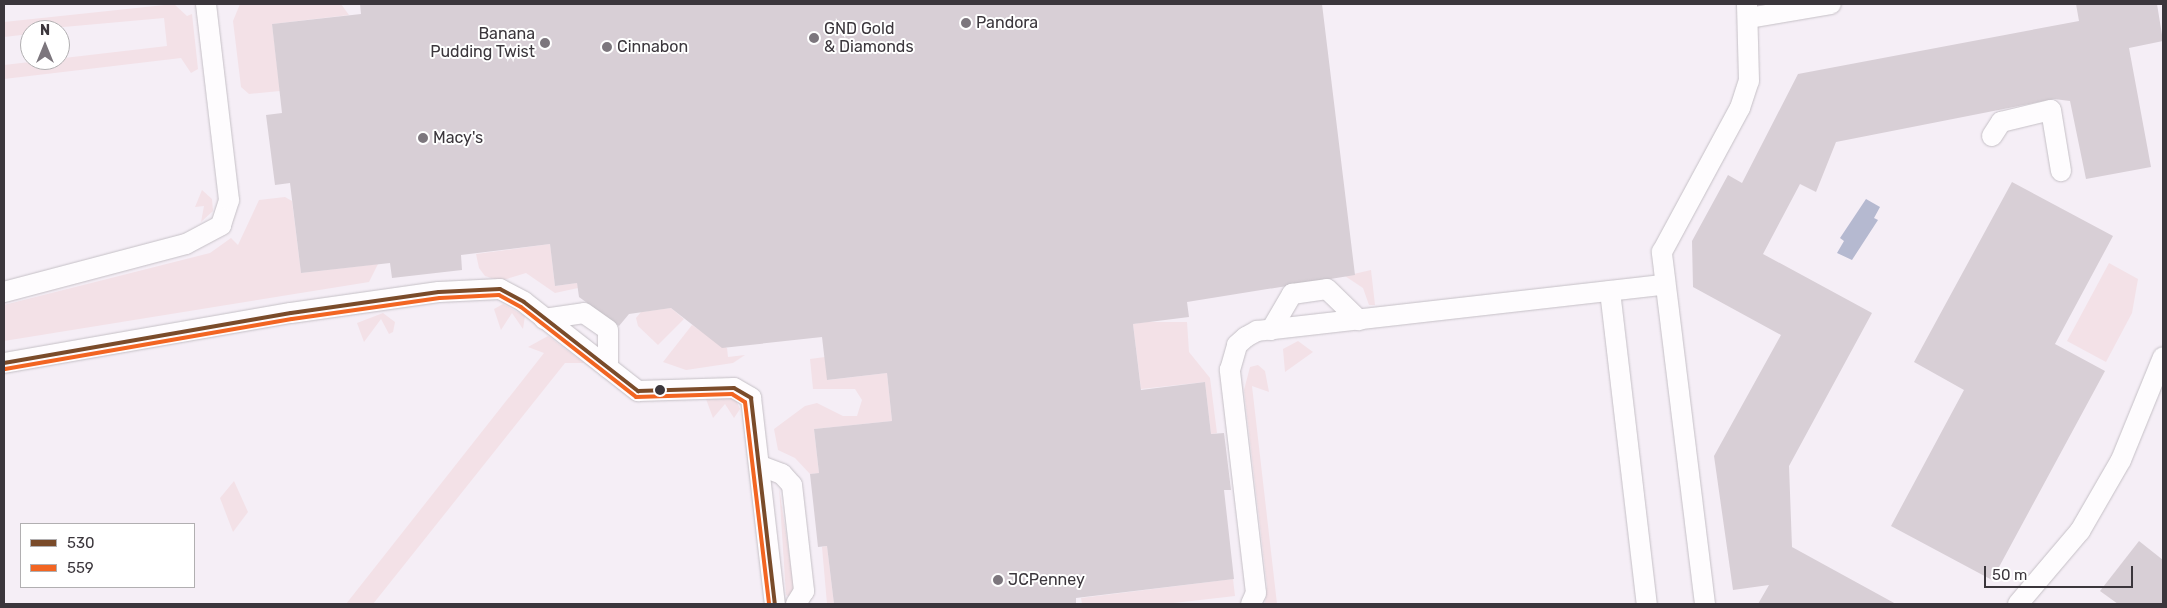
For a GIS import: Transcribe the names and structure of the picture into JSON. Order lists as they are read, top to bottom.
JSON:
{
  "places": [
    "Pandora",
    "GND Gold & Diamonds",
    "Banana Pudding Twist",
    "Cinnabon",
    "Macy's",
    "JCPenney"
  ],
  "lines": ["transit line 530", "transit line 559"],
  "legend": ["530", "559"],
  "scale_bar": "50 m",
  "north": "top"
}
